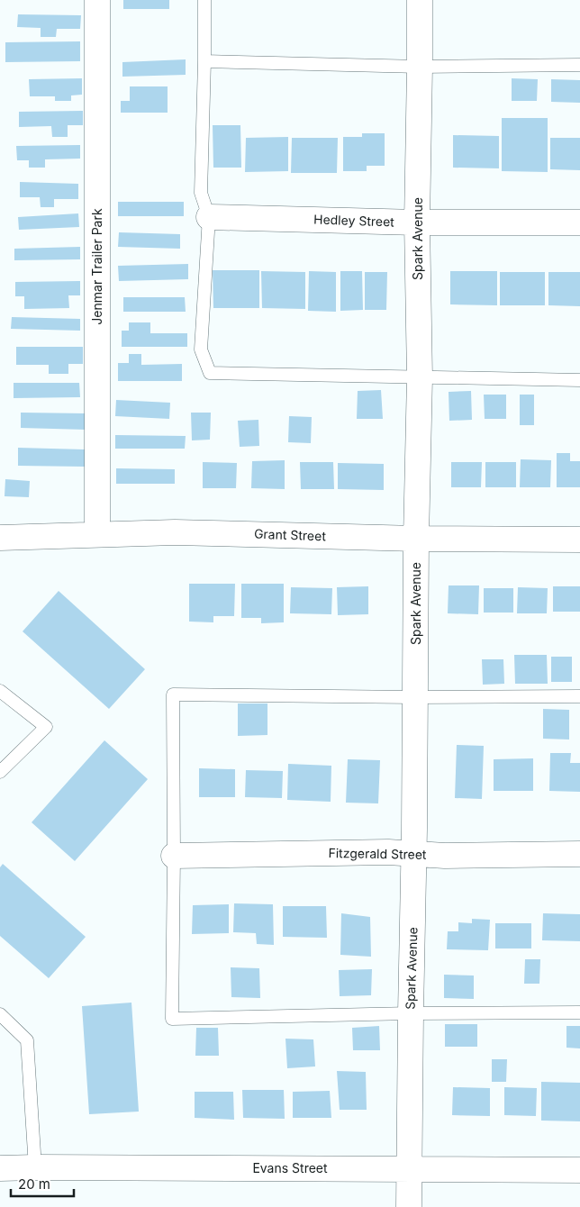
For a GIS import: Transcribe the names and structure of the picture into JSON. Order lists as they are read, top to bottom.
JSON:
{
  "streets": {
    "street": [
      "Hedley Street",
      "Spark Avenue",
      "Jenmar Trailer Park",
      "Grant Street",
      "Fitzgerald Street",
      "Evans Street"
    ]
  },
  "crossings": [
    ["Hedley Street", "Spark Avenue"],
    ["Spark Avenue", "Grant Street"],
    ["Spark Avenue", "Fitzgerald Street"],
    ["Spark Avenue", "Evans Street"],
    ["Jenmar Trailer Park", "Grant Street"]
  ],
  "scale_bar": "20 m"
}
